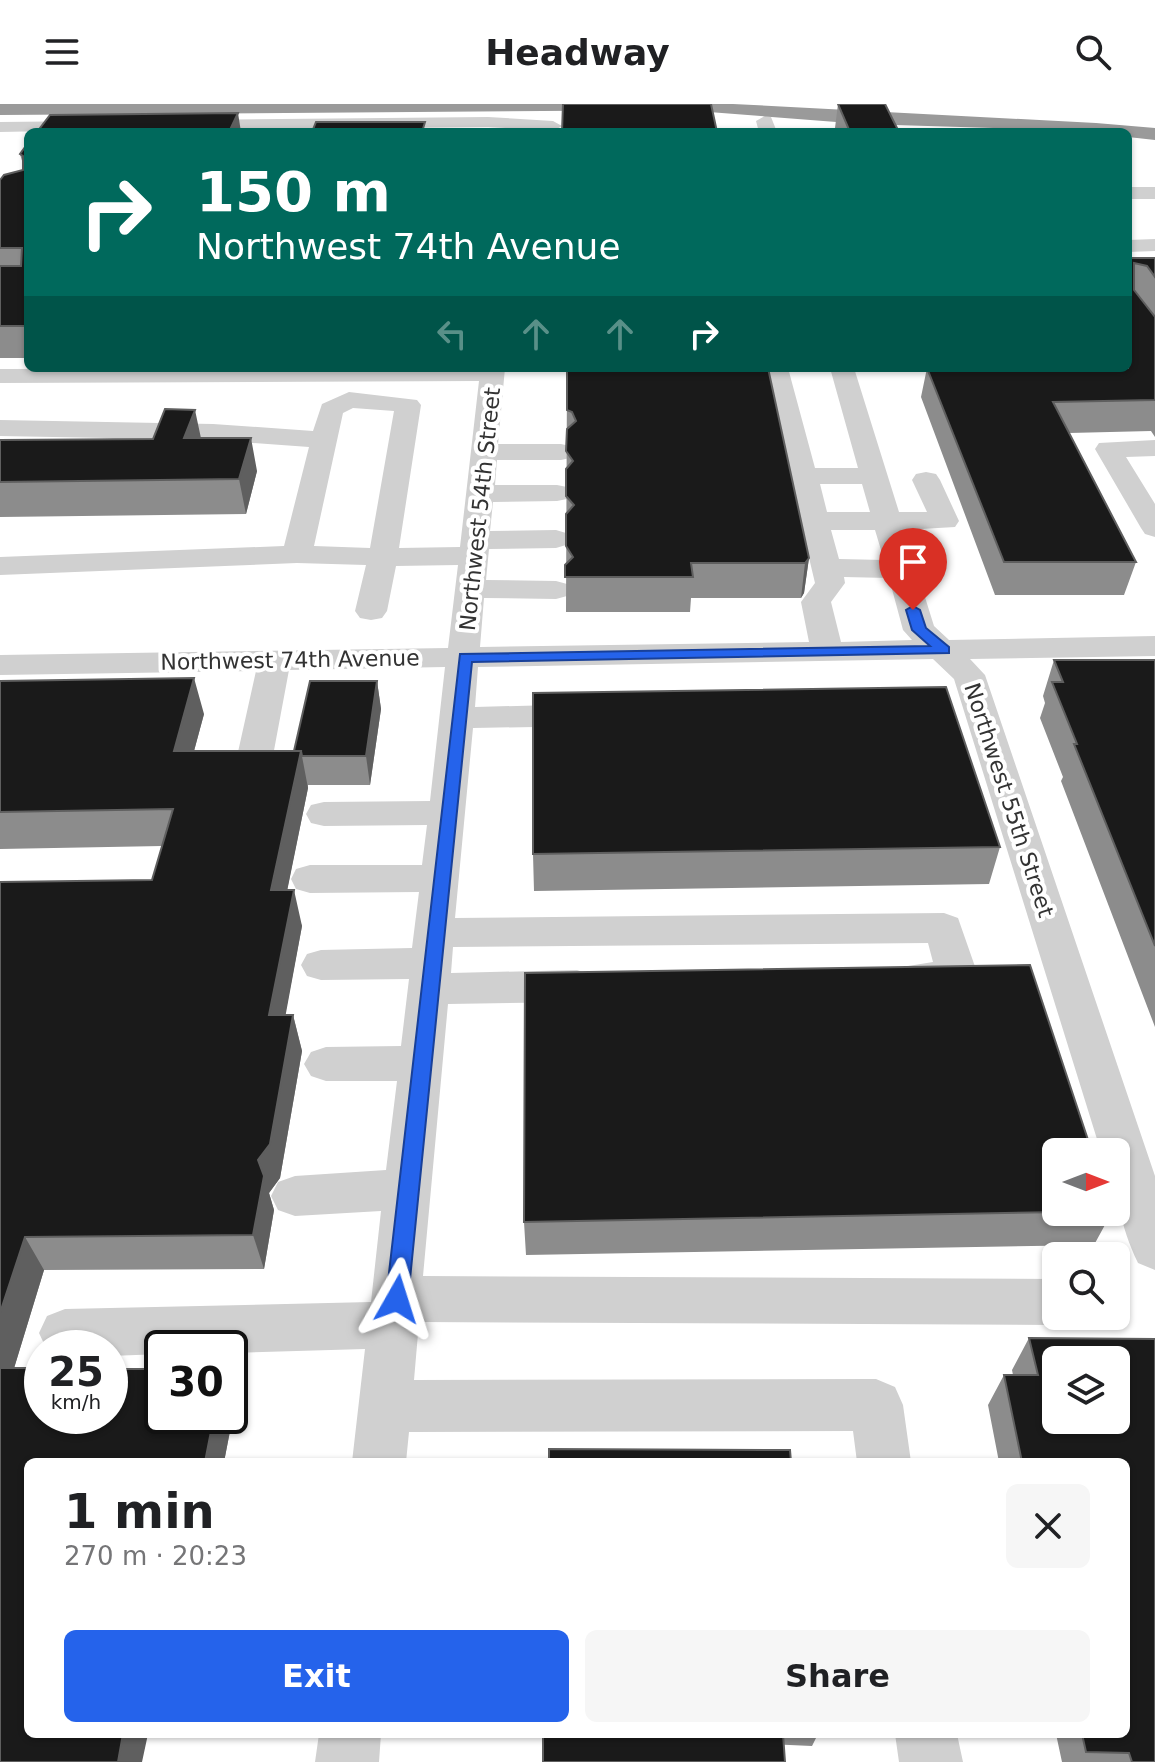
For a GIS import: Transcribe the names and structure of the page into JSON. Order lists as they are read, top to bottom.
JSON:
{
  "streets": {
    "street": ["Northwest 54th Street", "Northwest 74th Avenue", "Northwest 55th Street"]
  },
  "crossings": [
    ["Northwest 54th Street", "Northwest 74th Avenue"],
    ["Northwest 74th Avenue", "Northwest 55th Street"]
  ],
  "north": "right",
  "page": {
    "header": "Headway",
    "turn": ["150 m", "Northwest 74th Avenue"],
    "speed": "25 km/h",
    "limit": "30",
    "heading": ["1 min", "270 m · 20:23"],
    "buttons": ["Exit", "Share"]
  }
}
